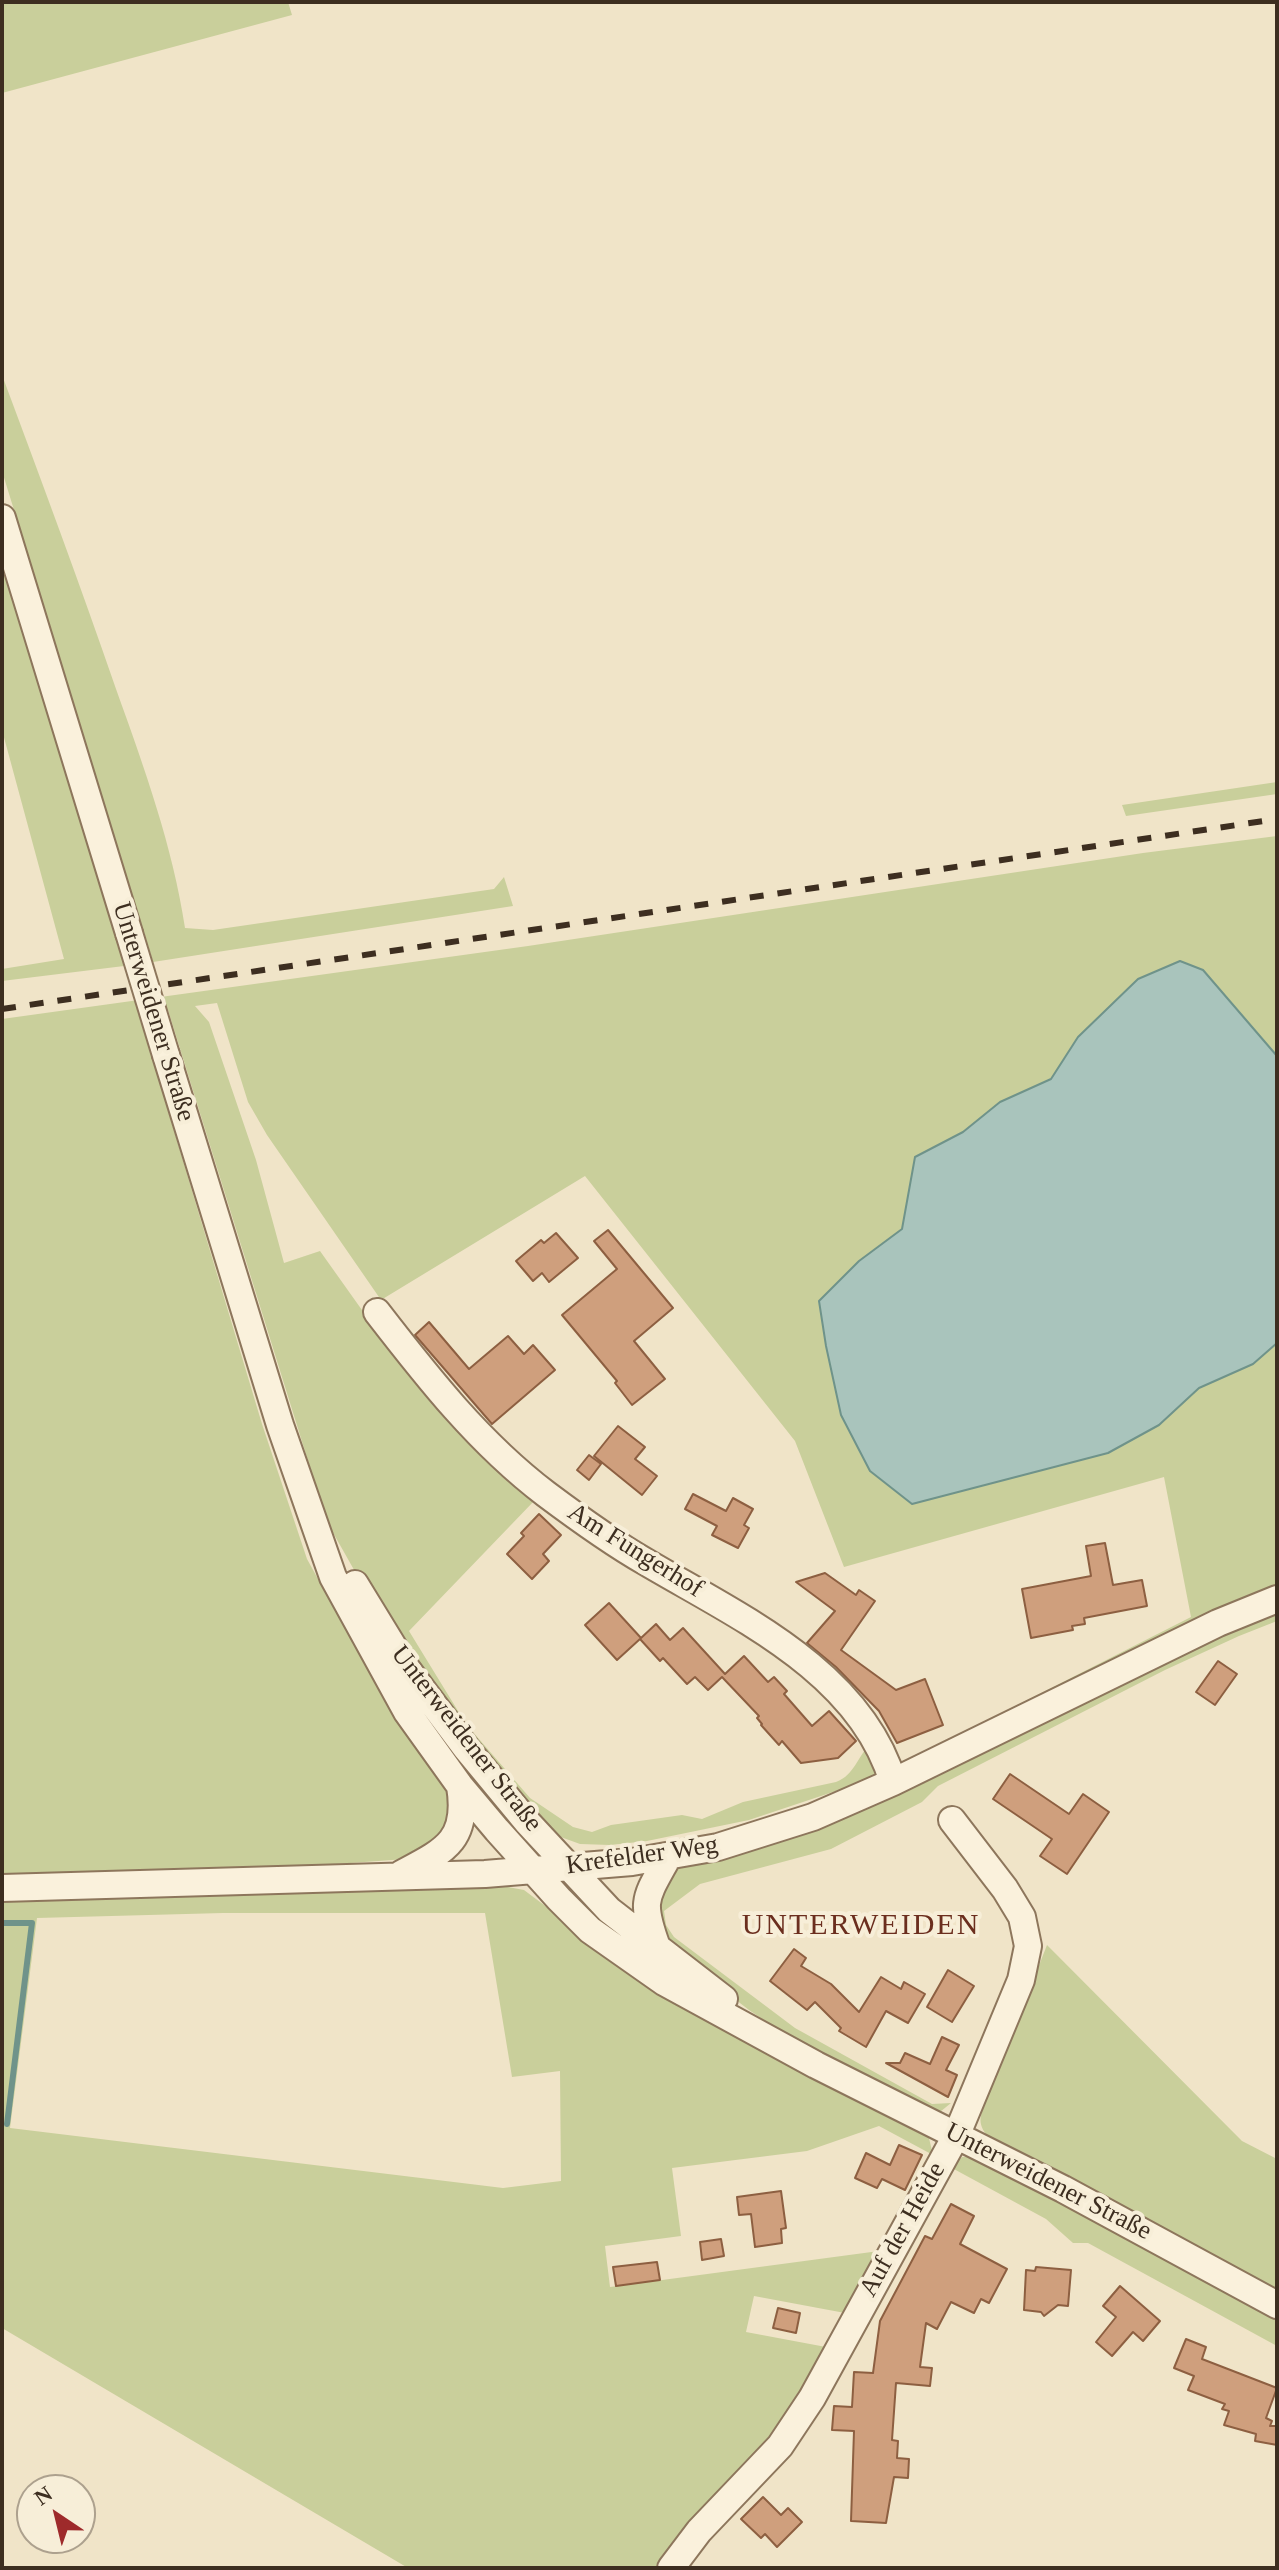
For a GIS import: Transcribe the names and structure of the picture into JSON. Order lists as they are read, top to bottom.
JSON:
{
  "streets": {
    "street": [
      "Unterweidener Straße",
      "Am Fungerhof",
      "Krefelder Weg",
      "Auf der Heide"
    ]
  },
  "crossings": [
    ["Unterweidener Straße", "Krefelder Weg"],
    ["Unterweidener Straße", "Auf der Heide"],
    ["Am Fungerhof", "Krefelder Weg"]
  ],
  "districts": ["UNTERWEIDEN"],
  "north": "top left"
}
